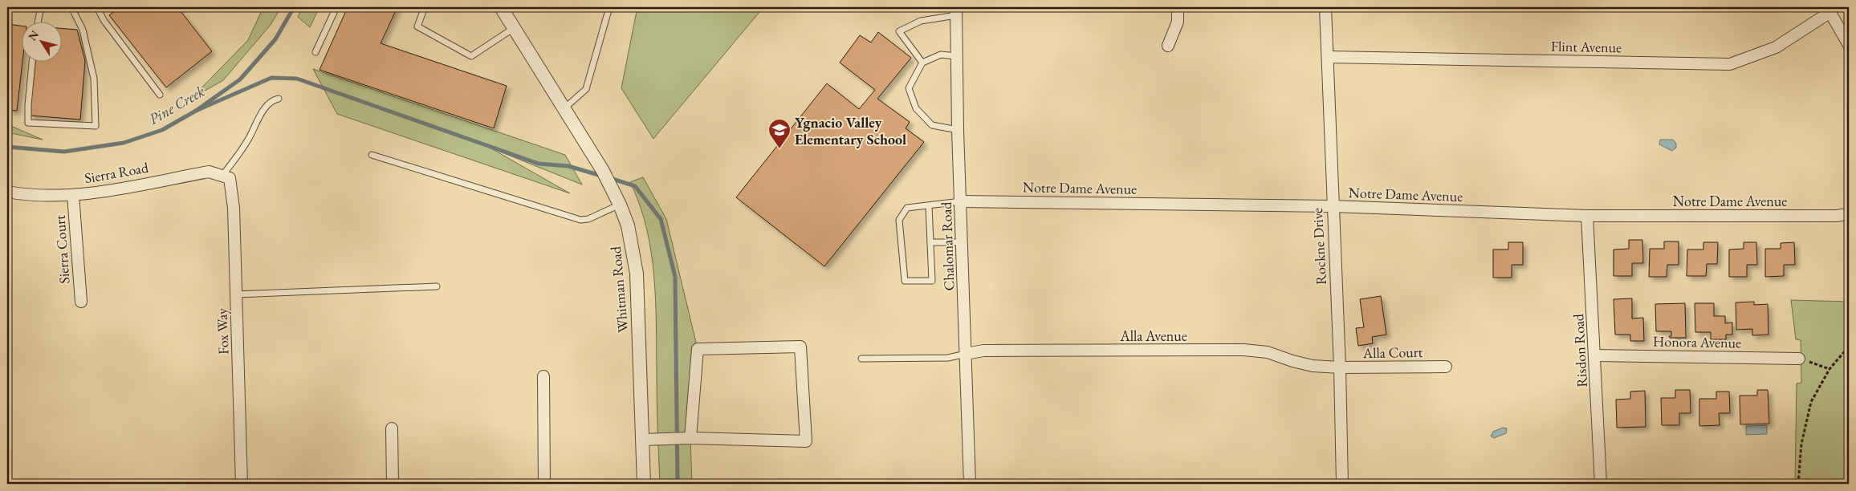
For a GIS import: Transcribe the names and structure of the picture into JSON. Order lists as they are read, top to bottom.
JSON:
{
  "streets": {
    "street": [
      "Flint Avenue",
      "Sierra Road",
      "Notre Dame Avenue",
      "Chalomar Road",
      "Rockne Drive",
      "Sierra Court",
      "Whitman Road",
      "Fox Way",
      "Alla Avenue",
      "Honora Avenue",
      "Risdon Road",
      "Alla Court"
    ]
  },
  "crossings": [
    ["Flint Avenue", "Rockne Drive"],
    ["Sierra Road", "Sierra Court"],
    ["Sierra Road", "Fox Way"],
    ["Notre Dame Avenue", "Chalomar Road"],
    ["Notre Dame Avenue", "Rockne Drive"],
    ["Notre Dame Avenue", "Risdon Road"],
    ["Chalomar Road", "Alla Avenue"],
    ["Rockne Drive", "Alla Avenue"],
    ["Rockne Drive", "Alla Court"],
    ["Alla Avenue", "Alla Court"],
    ["Honora Avenue", "Risdon Road"]
  ],
  "water": ["Pine Creek"],
  "places": {
    "school or university": ["Ygnacio Valley Elementary School"]
  },
  "north": "top left"
}
